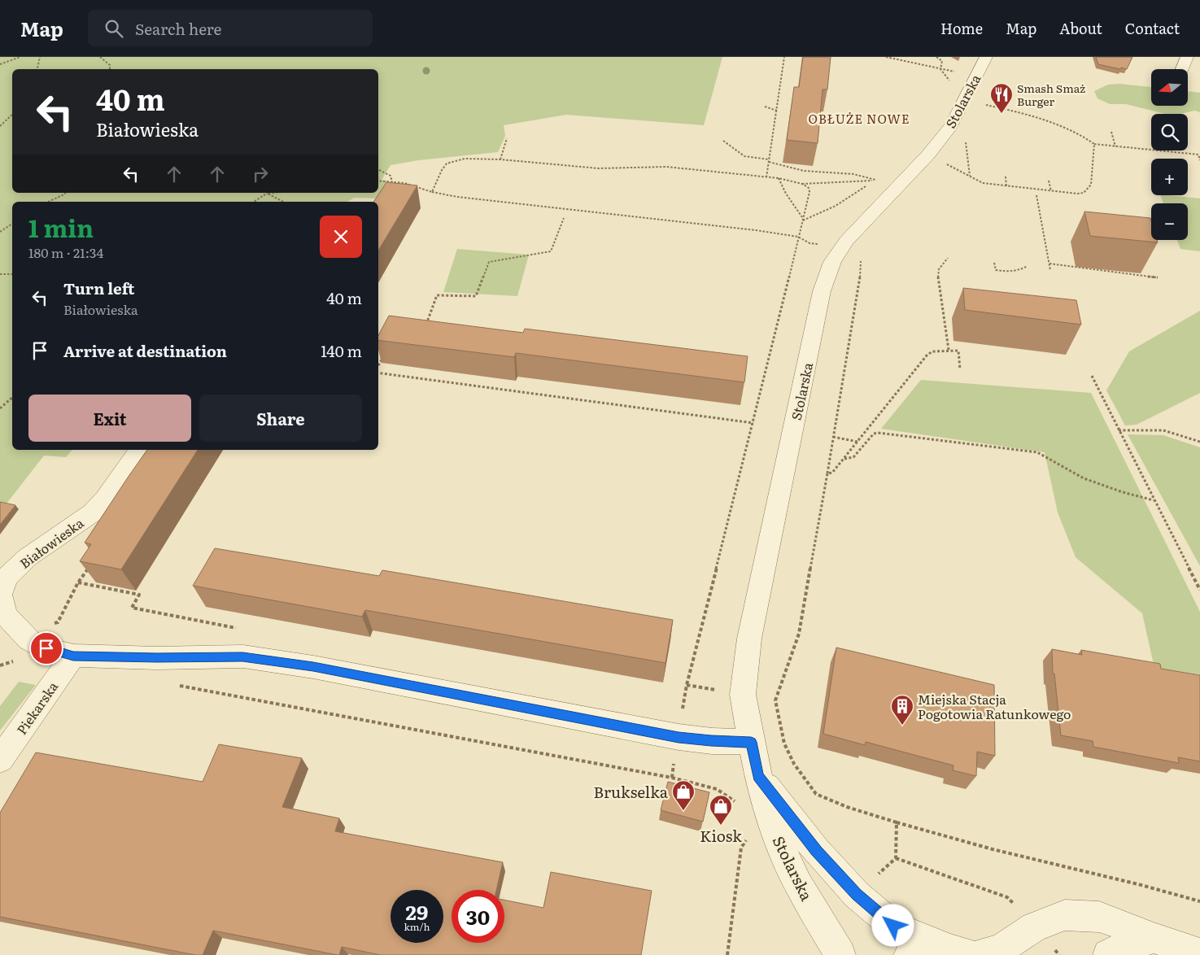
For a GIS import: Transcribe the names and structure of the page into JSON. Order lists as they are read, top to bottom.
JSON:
{
  "streets": {
    "street": ["Stolarska", "Białowieska", "Piekarska"]
  },
  "crossings": [
    ["Stolarska", "Białowieska"],
    ["Białowieska", "Piekarska"]
  ],
  "districts": ["OBŁUŻE NOWE"],
  "places": {
    "restaurant": ["Smash Smaż Burger"],
    "building": ["Miejska Stacja Pogotowia Ratunkowego"],
    "shop": ["Brukselka", "Kiosk"]
  },
  "north": "left",
  "page": {
    "header": "Map",
    "search": "Search here",
    "nav": [
      "Home",
      "Map",
      "About",
      "Contact"
    ],
    "map_buttons": ["+", "−"],
    "turn": ["40 m", "Białowieska"],
    "heading": ["1 min", "180 m · 21:34"],
    "list": [
      {
        "name": "Turn left",
        "note": "Białowieska",
        "value": "40 m"
      },
      {
        "name": "Arrive at destination",
        "value": "140 m"
      }
    ],
    "buttons": ["Exit", "Share"],
    "speed": "29 km/h",
    "limit": "30"
  }
}
